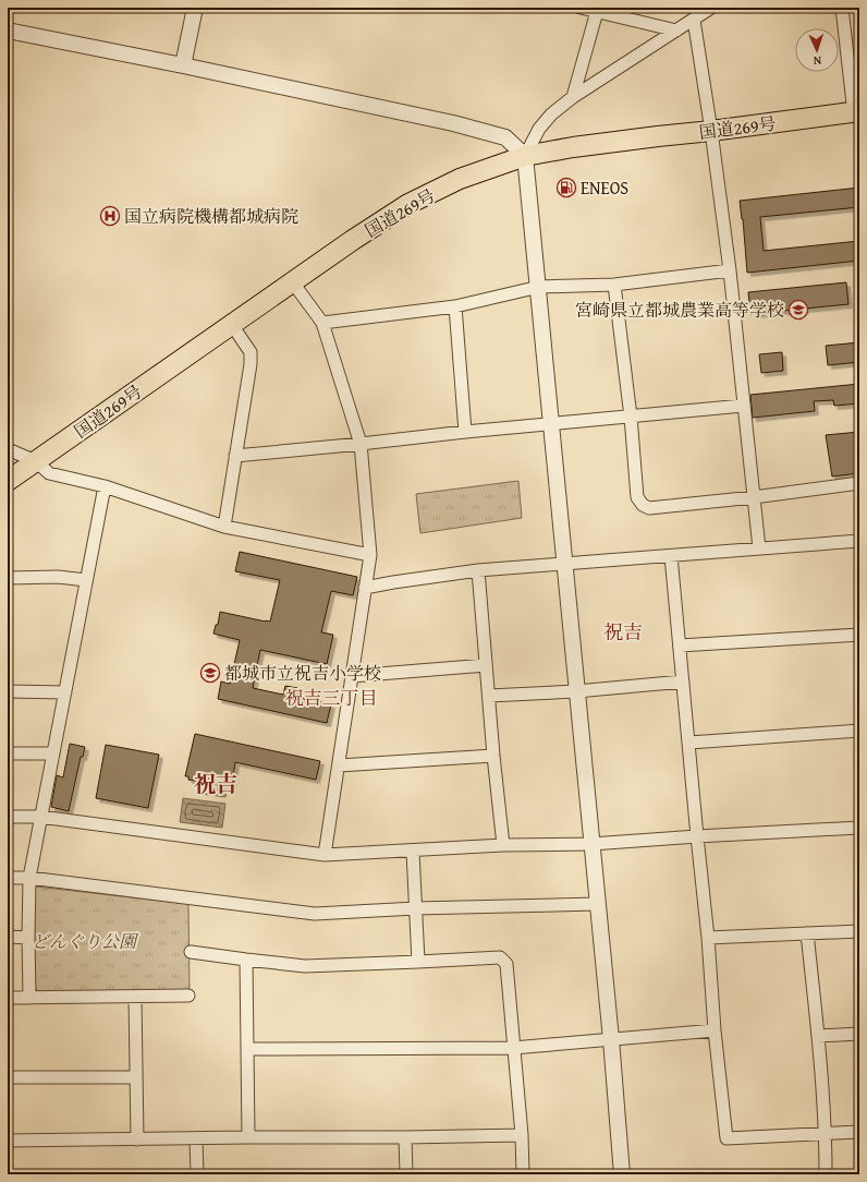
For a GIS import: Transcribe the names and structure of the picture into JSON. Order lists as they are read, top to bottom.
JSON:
{
  "streets": {
    "highway": ["国道269号"]
  },
  "districts": ["祝吉", "祝吉三丁目", "祝吉"],
  "parks": ["どんぐり公園"],
  "places": {
    "fuel station": ["ENEOS"],
    "hospital": ["国立病院機構都城病院"],
    "school or university": ["宮崎県立都城農業高等学校", "都城市立祝吉小学校"]
  },
  "north": "bottom"
}
